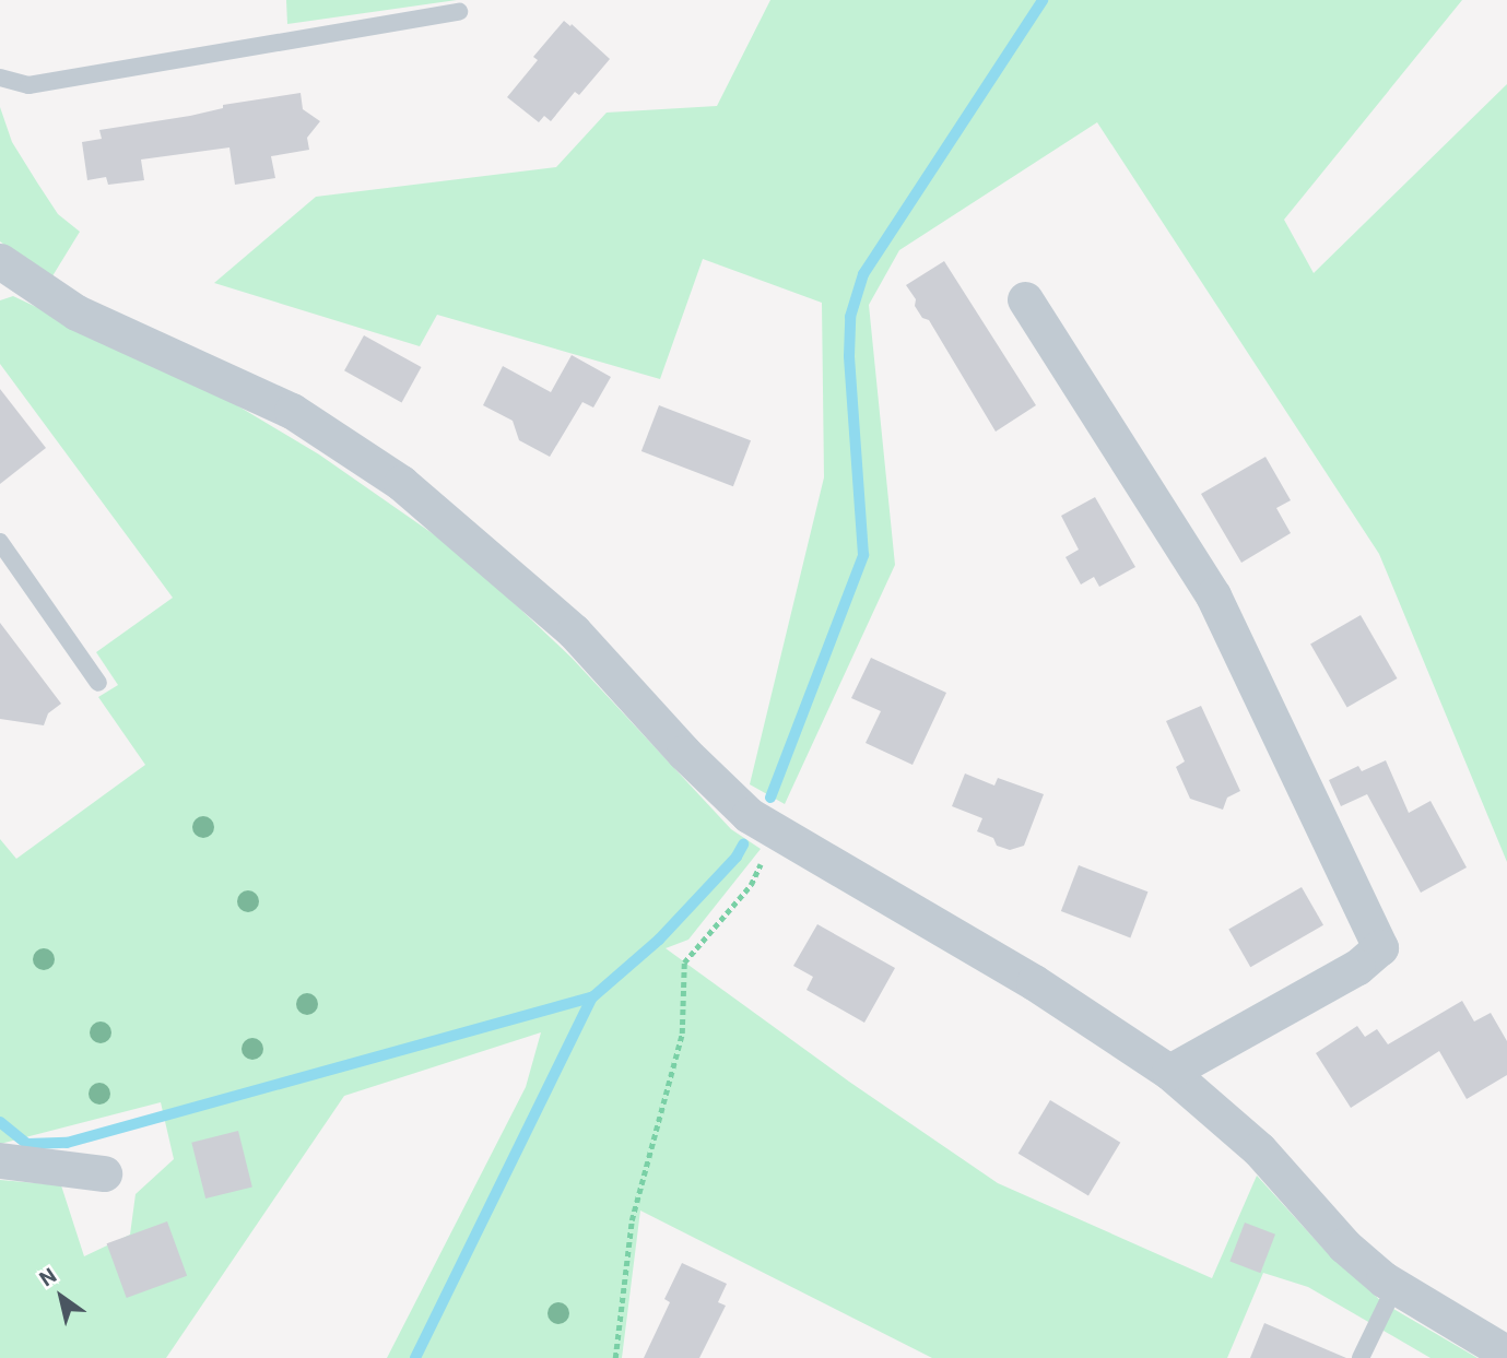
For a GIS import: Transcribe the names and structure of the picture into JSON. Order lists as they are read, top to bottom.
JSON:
{
  "north": "top left"
}
